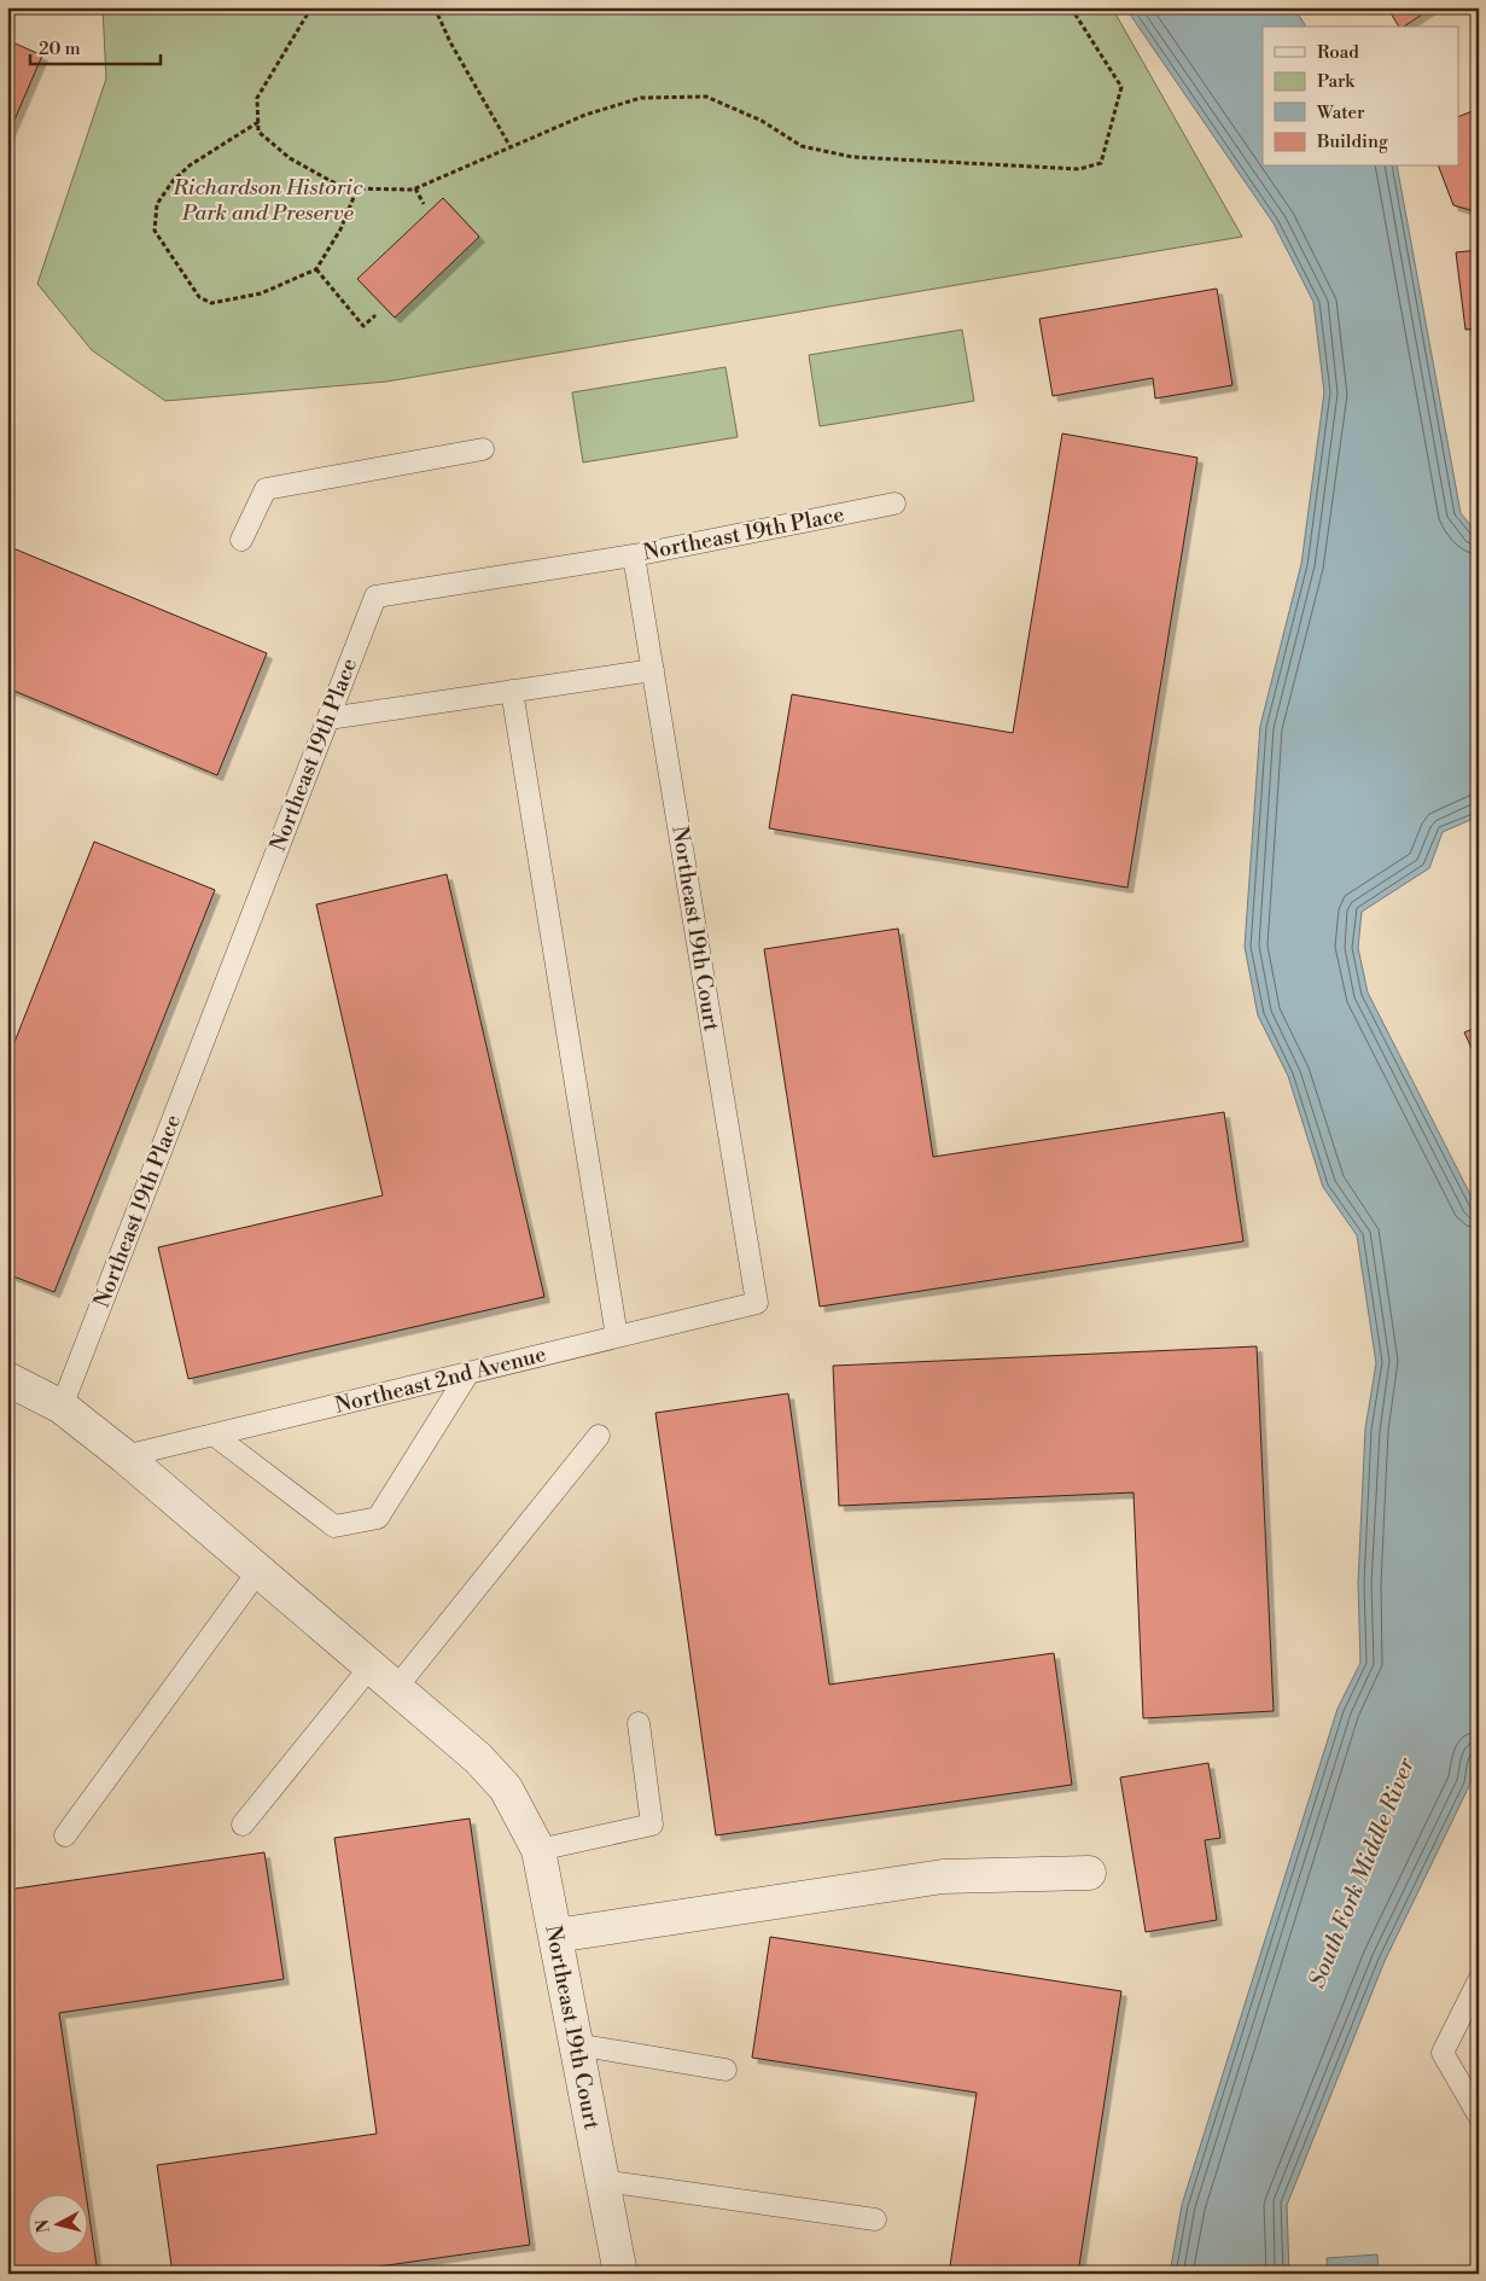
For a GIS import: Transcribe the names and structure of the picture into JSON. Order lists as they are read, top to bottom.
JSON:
{
  "streets": {
    "street": ["Northeast 19th Court"],
    "lane": ["Northeast 19th Place", "Northeast 2nd Avenue"]
  },
  "crossings": [
    ["Northeast 19th Place", "Northeast 19th Court"],
    ["Northeast 19th Court", "Northeast 2nd Avenue"]
  ],
  "water": ["South Fork Middle River"],
  "parks": ["Richardson Historic Park and Preserve"],
  "legend": [
    "Road",
    "Park",
    "Water",
    "Building"
  ],
  "scale_bar": "20 m",
  "north": "left"
}
